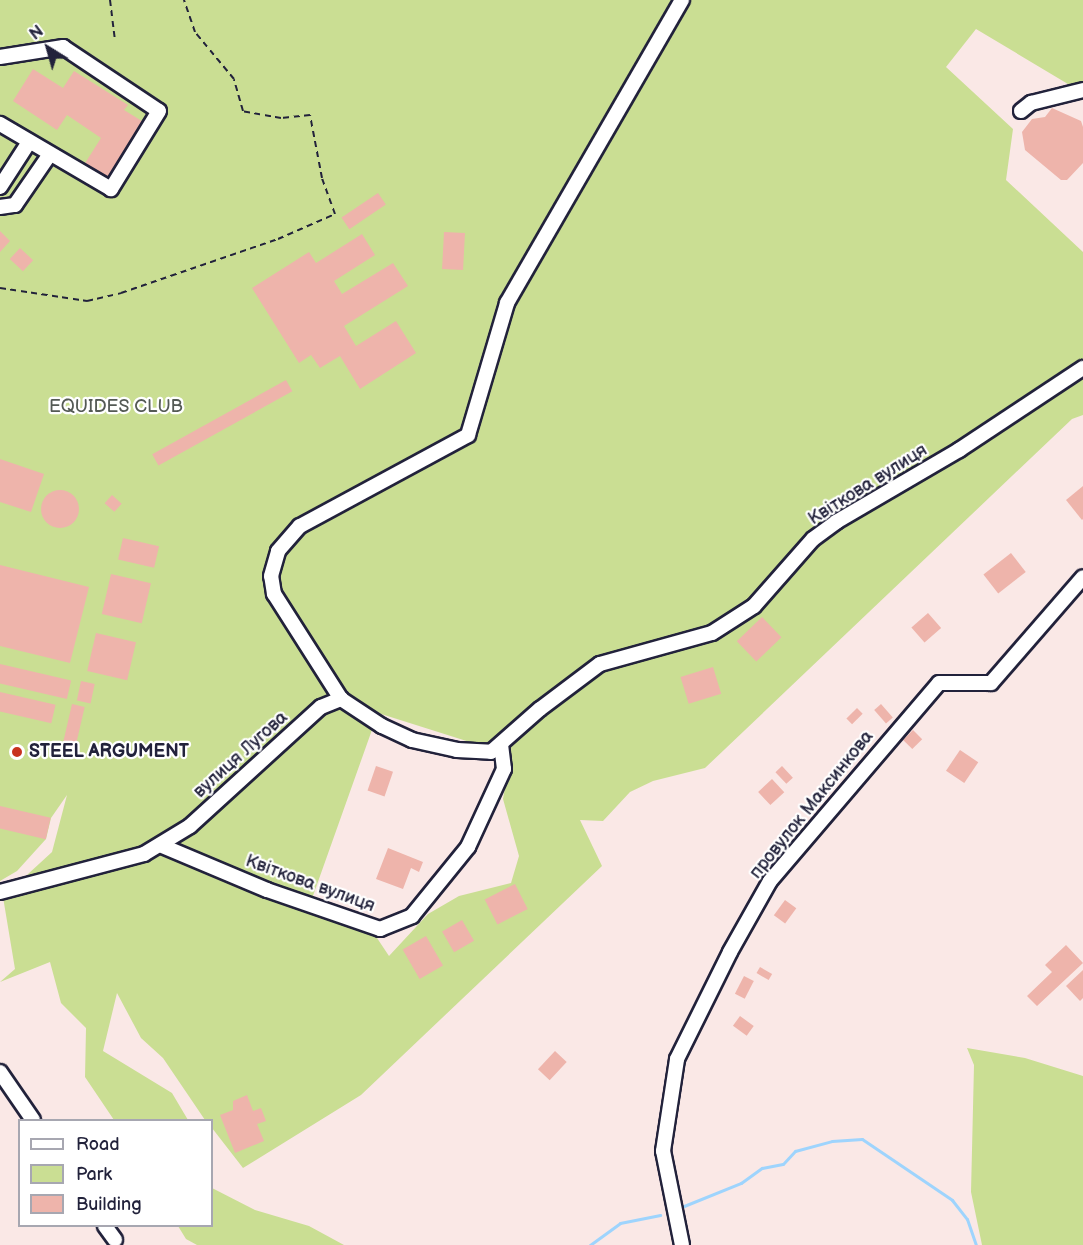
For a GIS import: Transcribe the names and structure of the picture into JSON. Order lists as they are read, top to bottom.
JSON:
{
  "streets": {
    "street": ["Квіткова вулиця", "вулиця Лугова", "провулок Максинкова"]
  },
  "crossings": [
    ["Квіткова вулиця", "вулиця Лугова"]
  ],
  "parks": ["EQUIDES CLUB"],
  "places": ["STEEL ARGUMENT"],
  "legend": ["Road", "Park", "Building"],
  "north": "top left"
}
